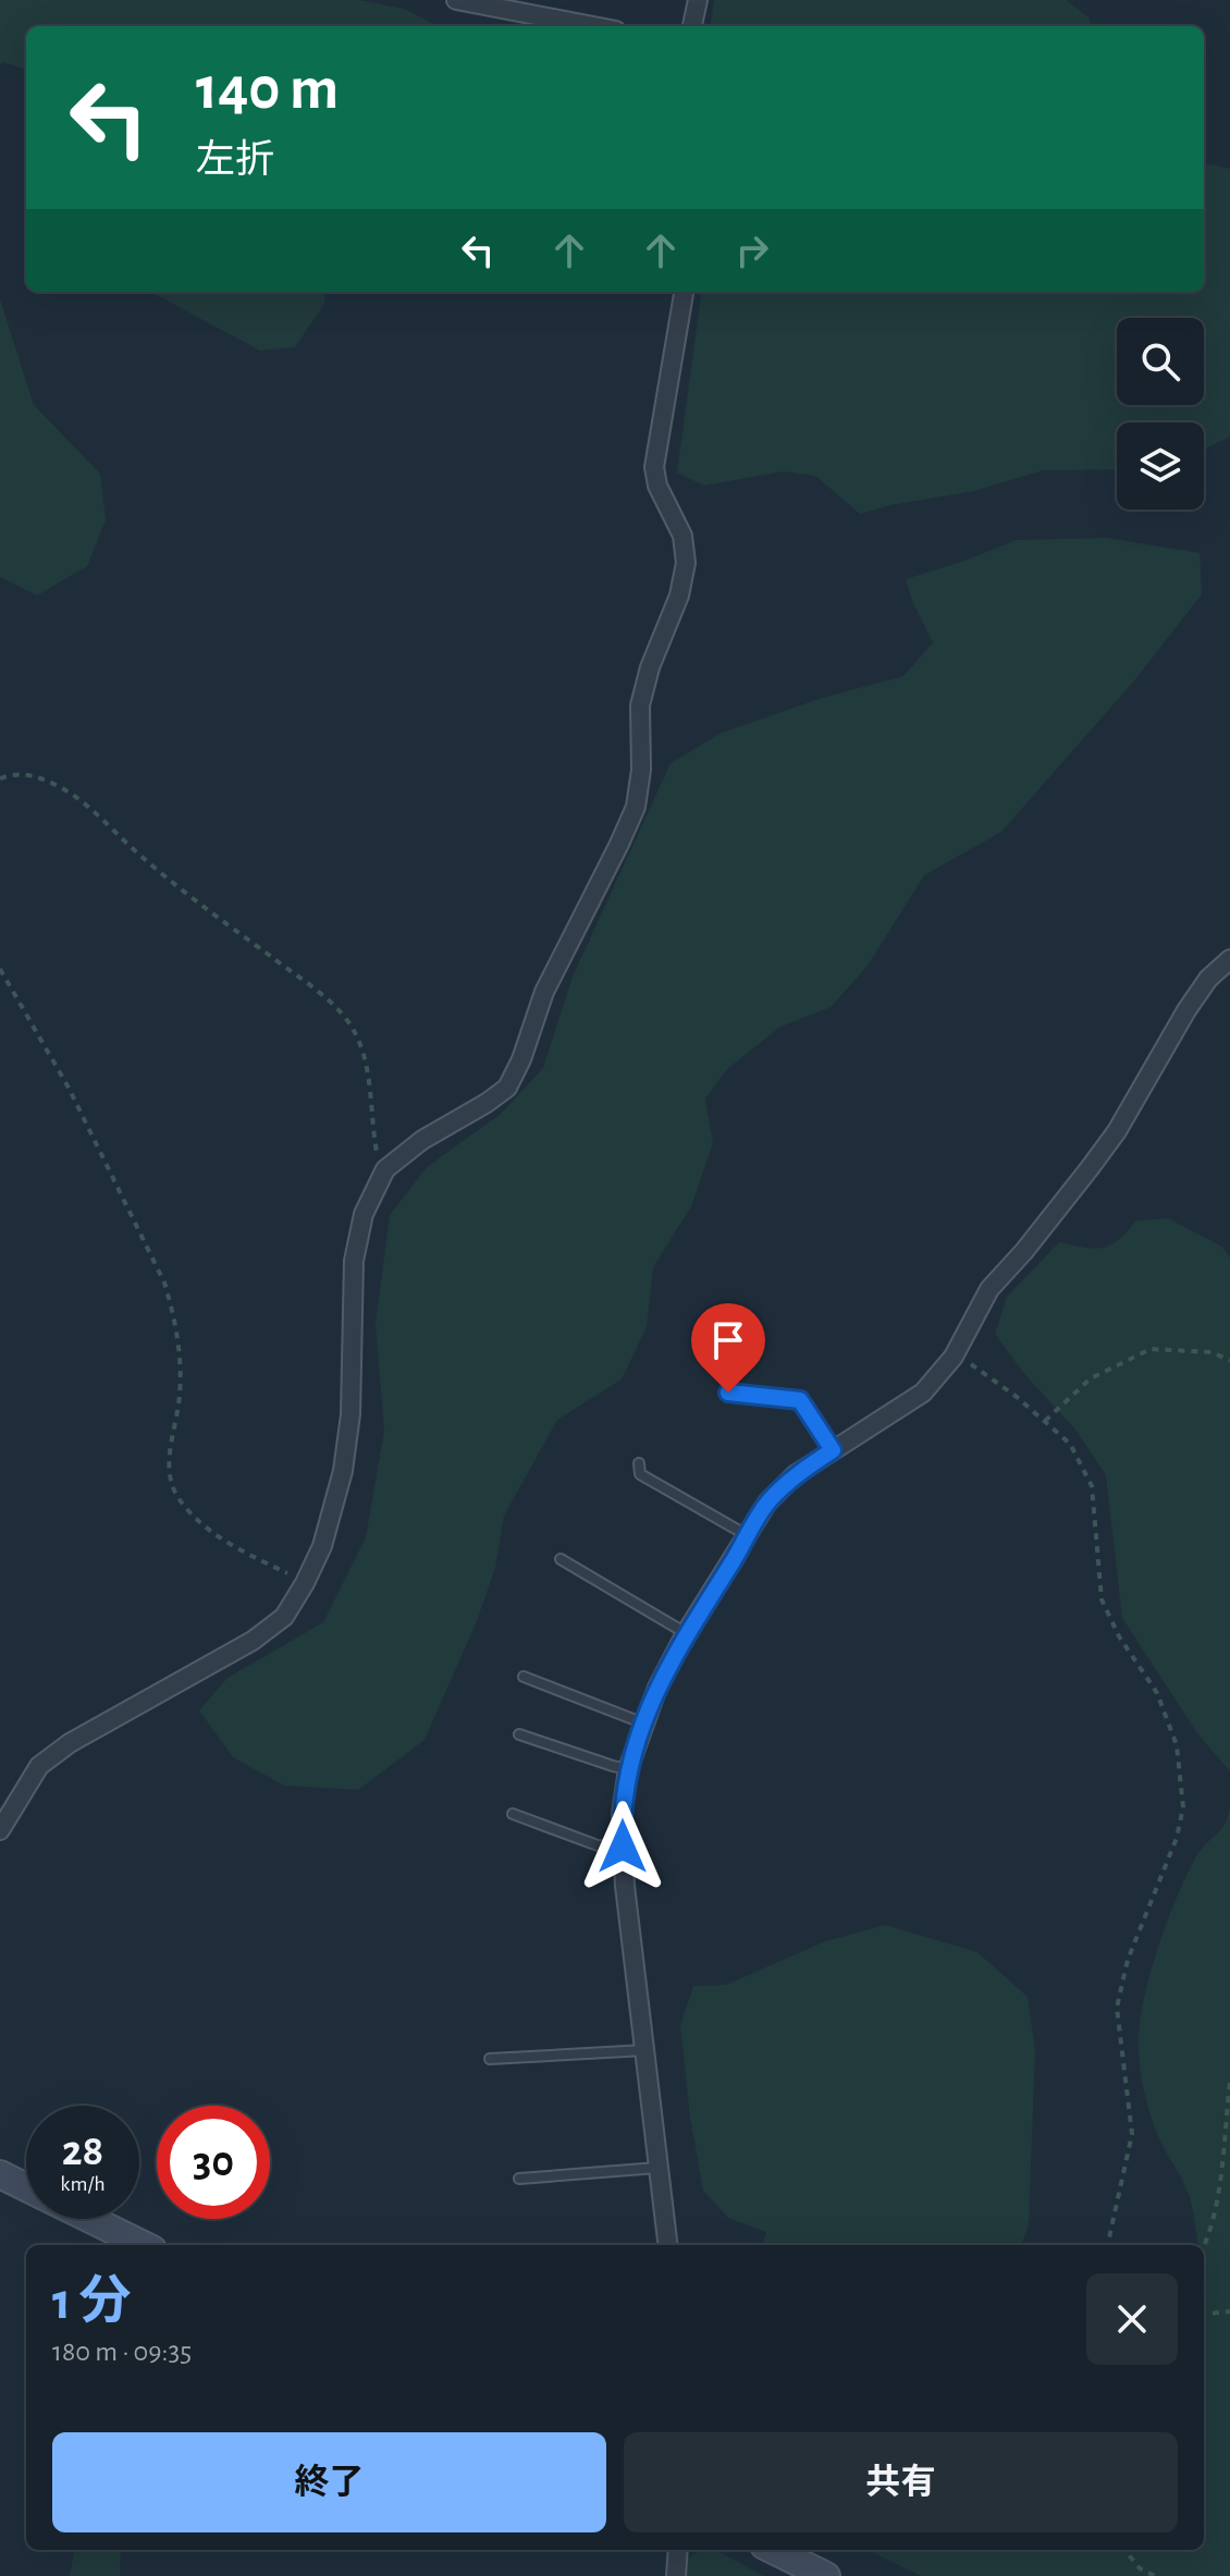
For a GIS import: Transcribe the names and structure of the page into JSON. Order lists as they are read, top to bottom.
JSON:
{
  "page": {
    "turn": ["140 m", "左折"],
    "speed": "28 km/h",
    "limit": "30",
    "heading": ["1 分", "180 m · 09:35"],
    "buttons": ["終了", "共有"]
  }
}
